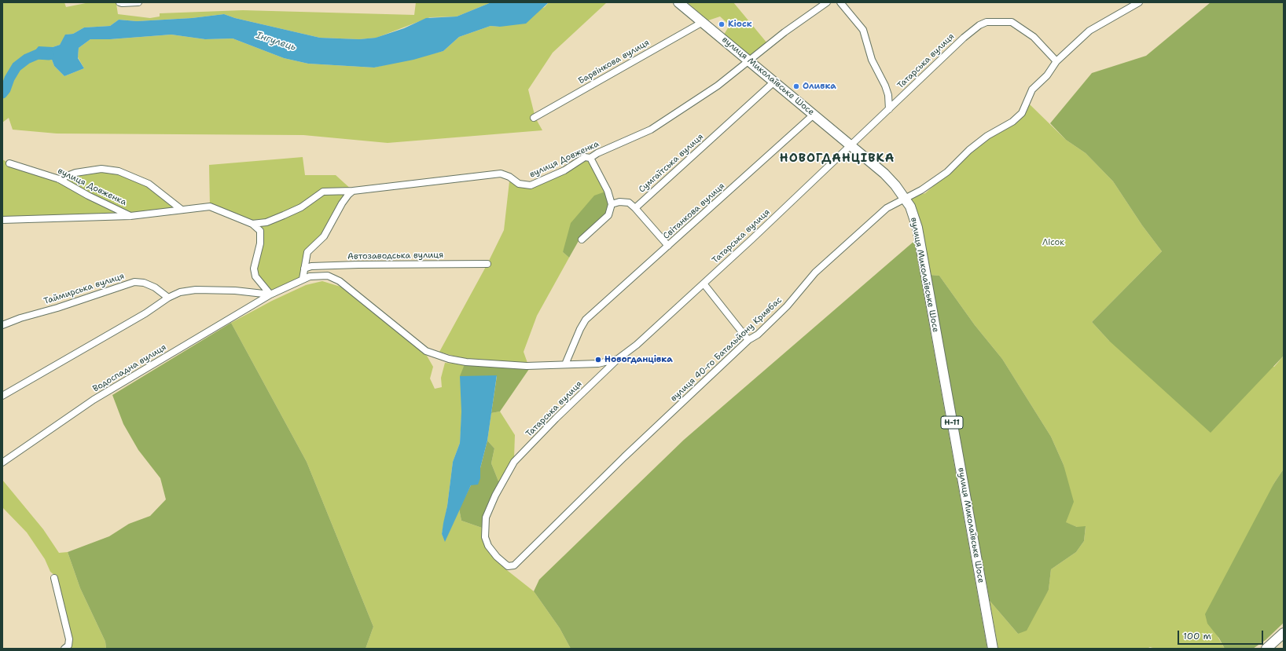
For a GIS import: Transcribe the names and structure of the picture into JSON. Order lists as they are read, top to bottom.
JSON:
{
  "streets": {
    "main road": ["вулиця Миколаївське Шосе", "Н-11"],
    "street": [
      "Татарська вулиця",
      "Барвінкова вулиця",
      "вулиця Довженка",
      "Сумгаїтська вулиця",
      "Світанкова вулиця",
      "Автозаводська вулиця",
      "Таймирська вулиця",
      "вулиця 40-го Батальйону Кривбас",
      "Водоспадна вулиця"
    ]
  },
  "crossings": [
    ["Татарська вулиця", "вулиця Миколаївське Шосе"],
    ["Татарська вулиця", "вулиця 40-го Батальйону Кривбас"],
    ["Татарська вулиця", "Водоспадна вулиця"],
    ["Барвінкова вулиця", "вулиця Миколаївське Шосе"],
    ["вулиця Миколаївське Шосе", "вулиця Довженка"],
    ["вулиця Миколаївське Шосе", "Сумгаїтська вулиця"],
    ["вулиця Миколаївське Шосе", "Світанкова вулиця"],
    ["вулиця Миколаївське Шосе", "вулиця 40-го Батальйону Кривбас"],
    ["Світанкова вулиця", "Водоспадна вулиця"]
  ],
  "districts": ["НОВОГДАНЦІВКА"],
  "water": ["Інгулець"],
  "parks": ["Лісок"],
  "places": ["Кіоск", "Оливка", "Новогданцівка"],
  "scale_bar": "100 m"
}
